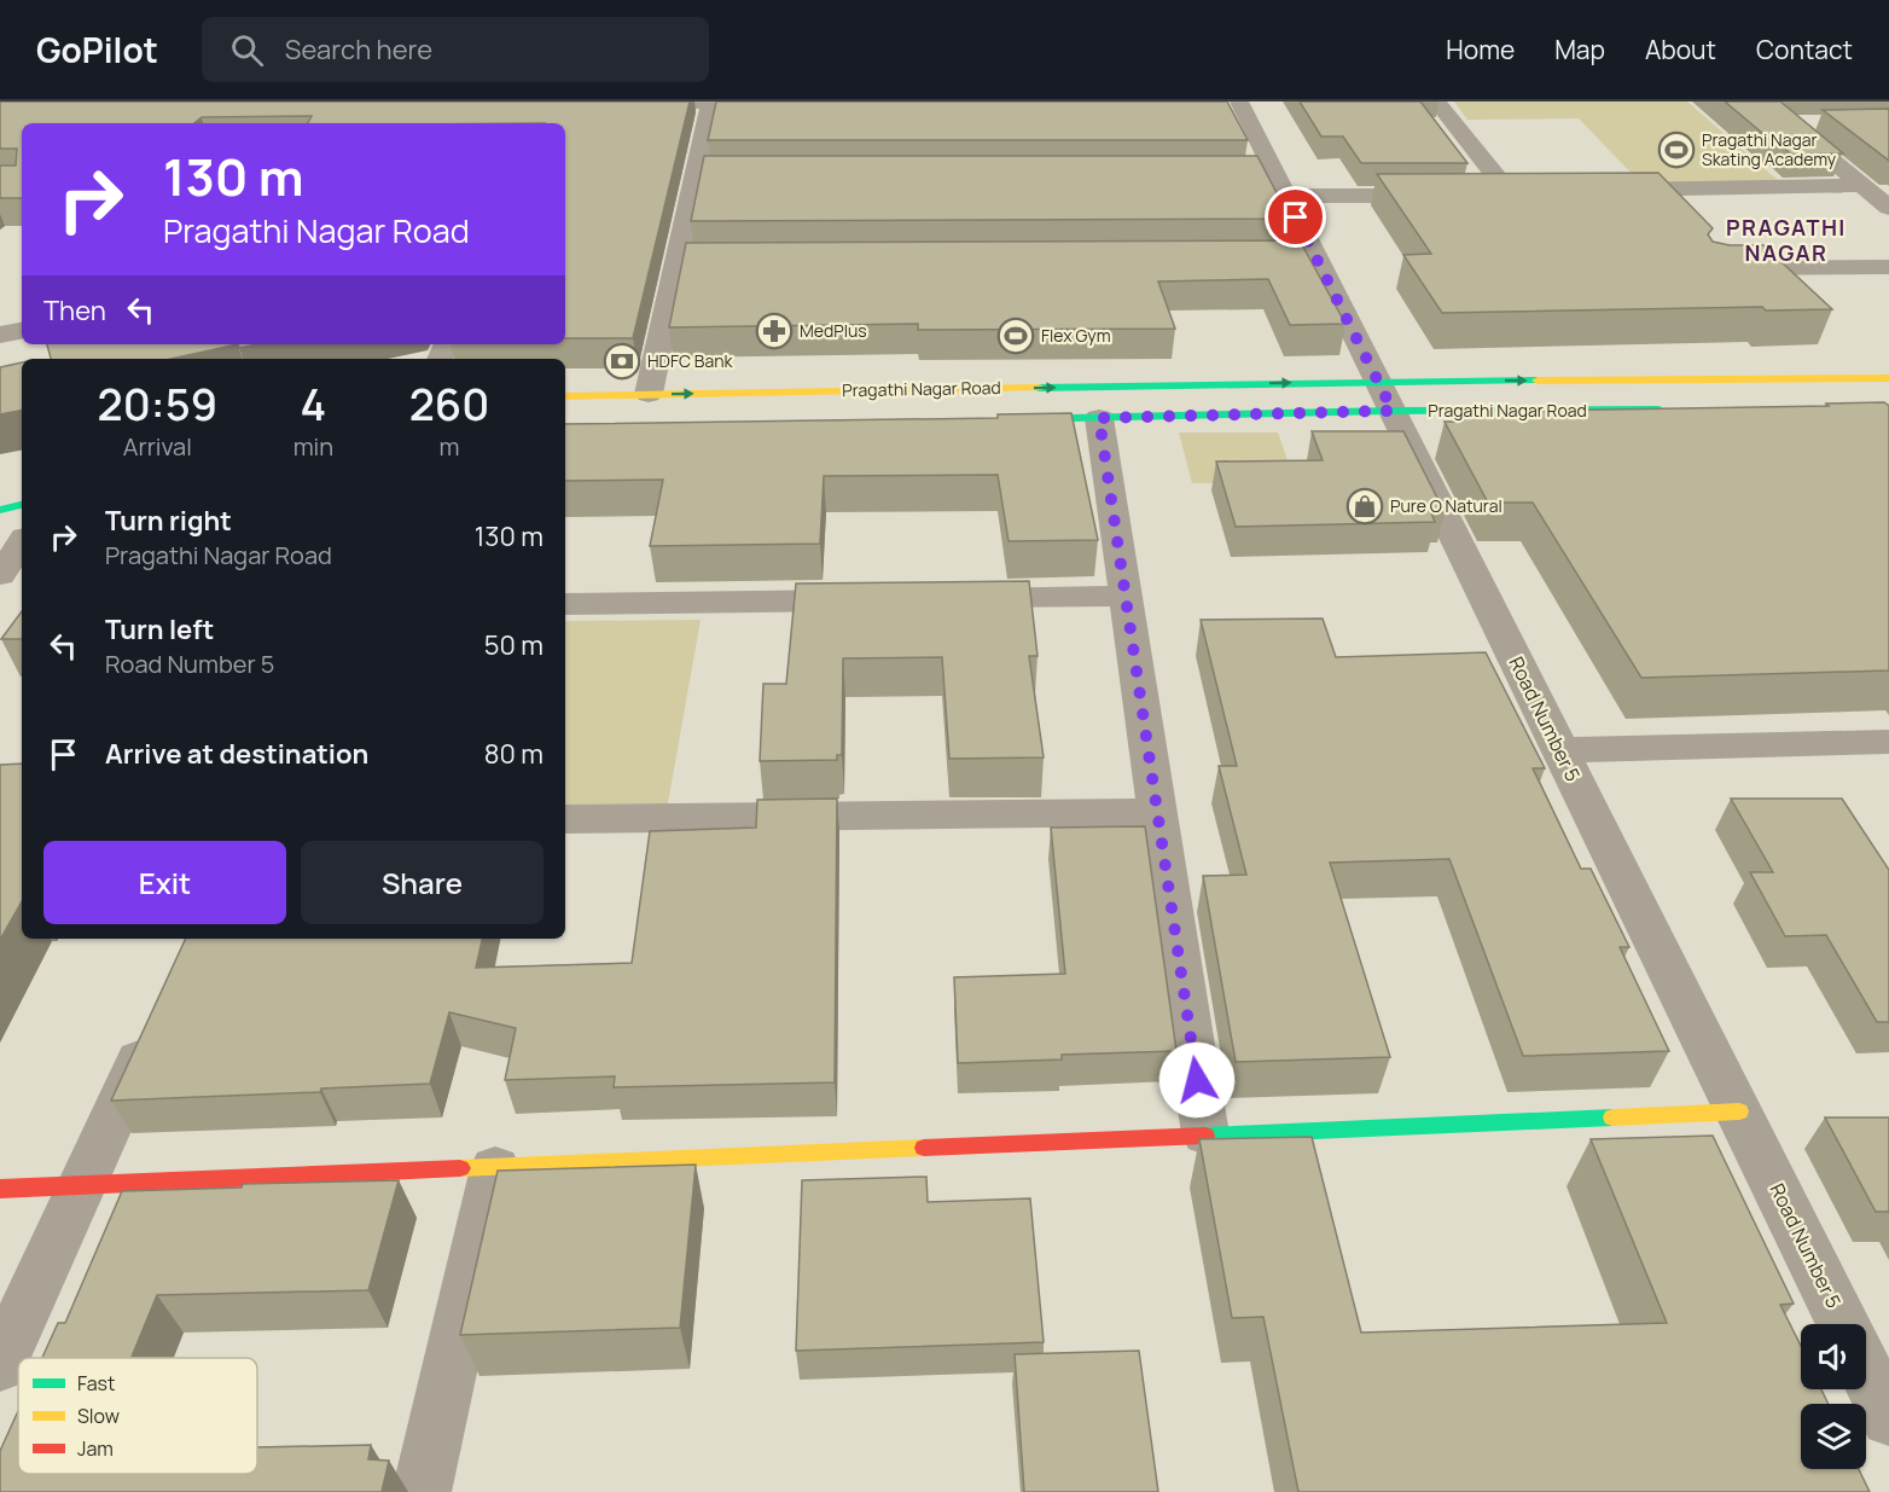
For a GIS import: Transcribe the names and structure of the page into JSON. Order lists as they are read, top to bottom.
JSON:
{
  "streets": {
    "main road": ["Pragathi Nagar Road"],
    "street": ["Road Number 5"]
  },
  "crossings": [
    ["Pragathi Nagar Road", "Road Number 5"]
  ],
  "districts": ["PRAGATHI NAGAR"],
  "places": {
    "sports": ["Pragathi Nagar Skating Academy", "Flex Gym"],
    "pharmacy": ["MedPlus"],
    "bank": ["HDFC Bank"],
    "shop": ["Pure O Natural"]
  },
  "legend": ["Fast", "Slow", "Jam"],
  "page": {
    "header": "GoPilot",
    "search": "Search here",
    "nav": [
      "Home",
      "Map",
      "About",
      "Contact"
    ],
    "turn": ["130 m", "Pragathi Nagar Road"],
    "then": "Then",
    "eta": [
      "20:59",
      "Arrival",
      "4",
      "min",
      "260",
      "m"
    ],
    "list": [
      {
        "name": "Turn right",
        "note": "Pragathi Nagar Road",
        "value": "130 m"
      },
      {
        "name": "Turn left",
        "note": "Road Number 5",
        "value": "50 m"
      },
      {
        "name": "Arrive at destination",
        "value": "80 m"
      }
    ],
    "buttons": ["Exit", "Share"]
  }
}
